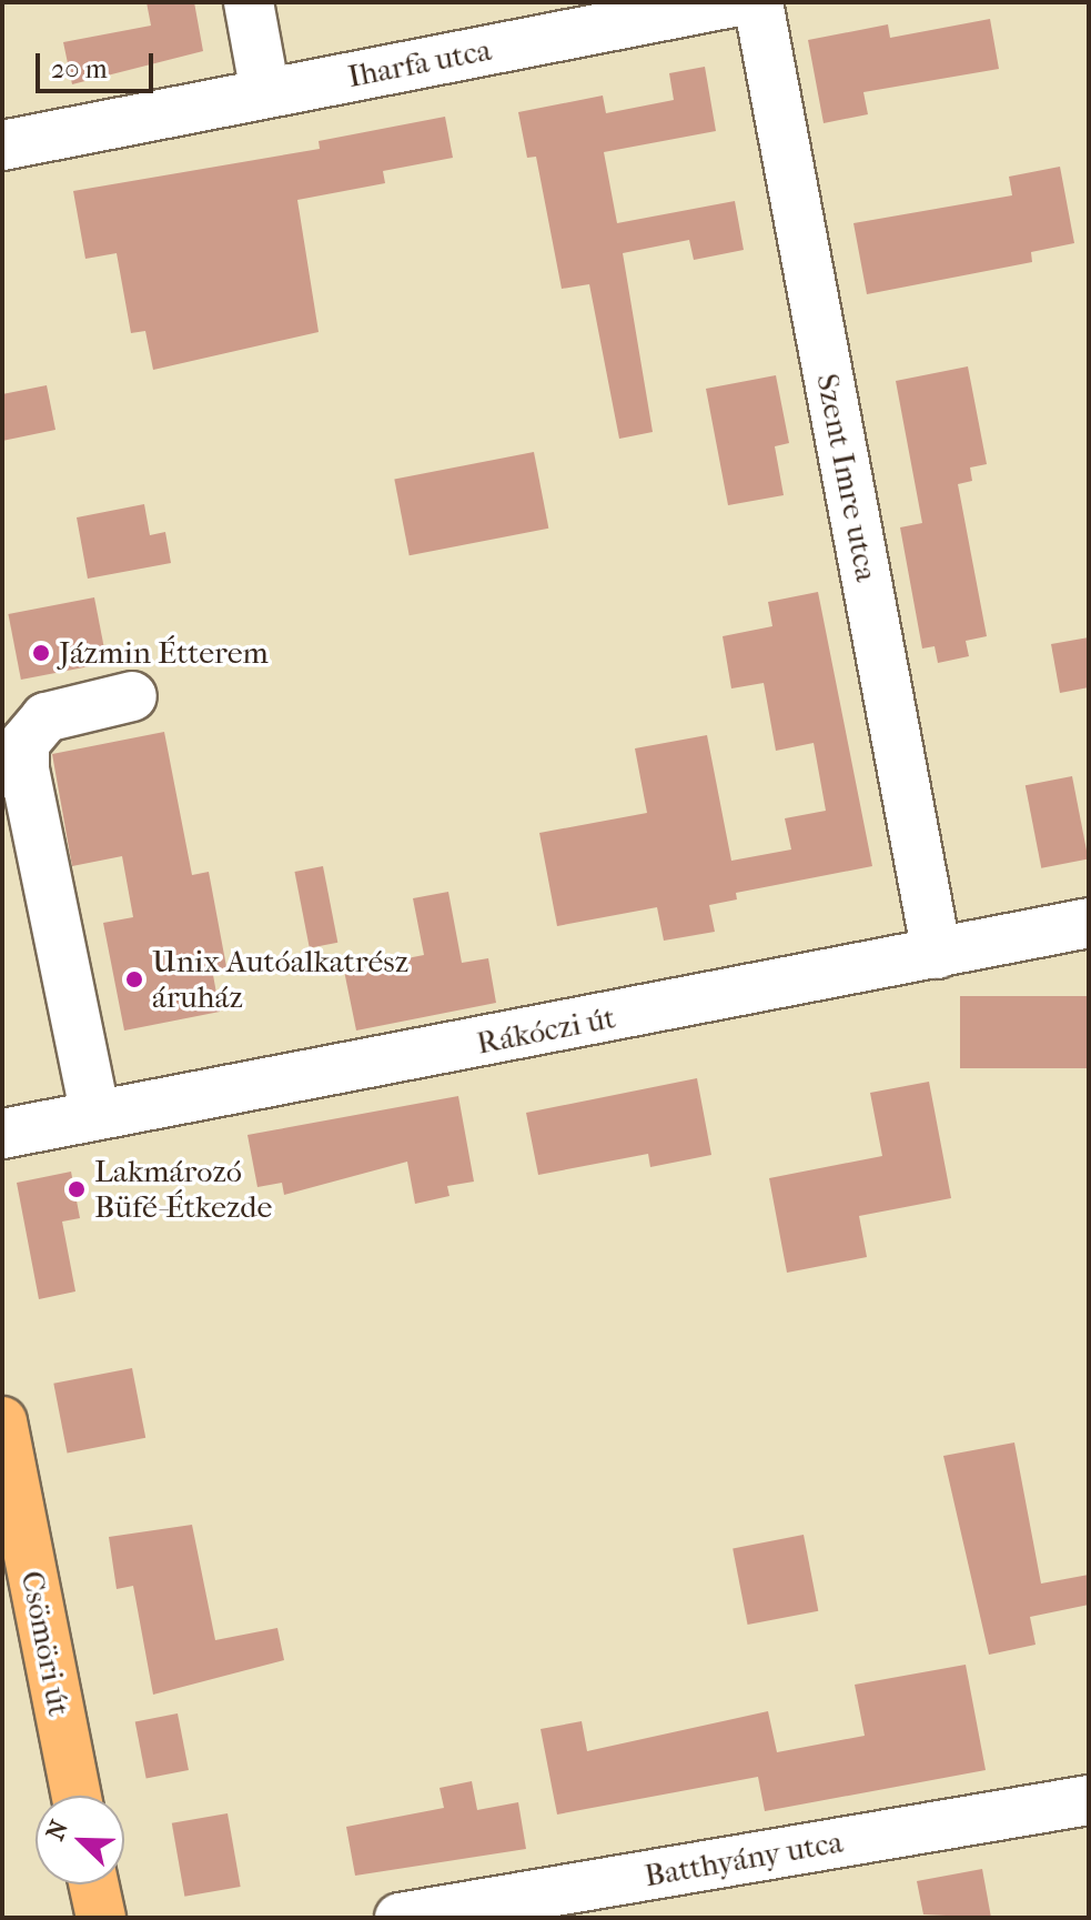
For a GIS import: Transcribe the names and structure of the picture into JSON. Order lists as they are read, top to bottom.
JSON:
{
  "streets": {
    "main road": ["Csömöri út"],
    "street": [
      "Iharfa utca",
      "Szent Imre utca",
      "Rákóczi út",
      "Batthyány utca"
    ]
  },
  "crossings": [
    ["Szent Imre utca", "Rákóczi út"]
  ],
  "places": ["Jázmin Étterem", "Unix Autóalkatrész áruház", "Lakmározó Büfé-Étkezde"],
  "scale_bar": "20 m",
  "north": "top left"
}
